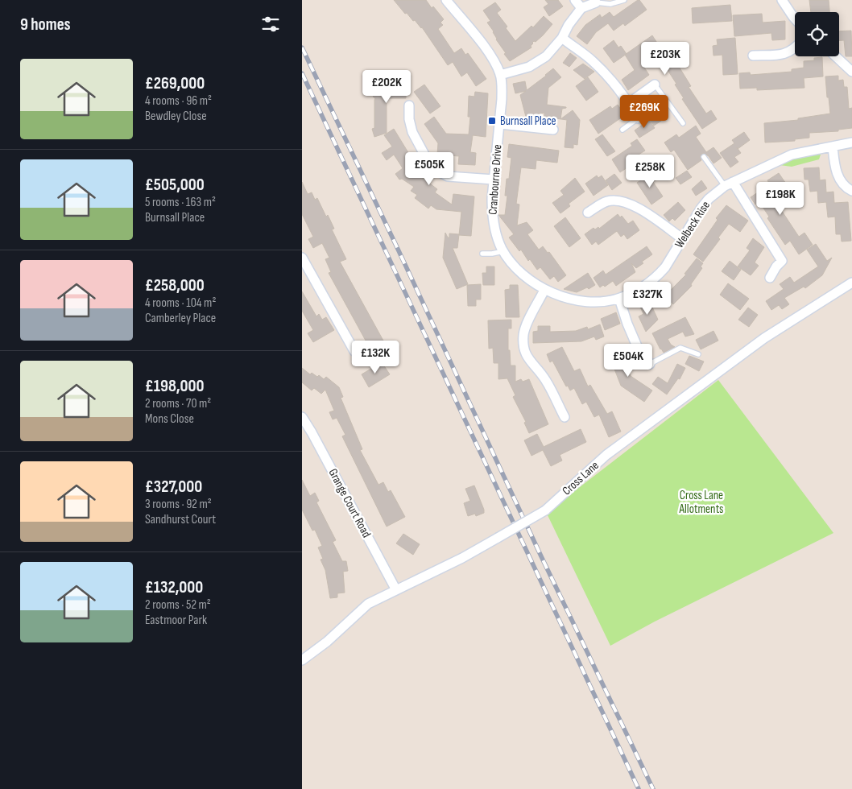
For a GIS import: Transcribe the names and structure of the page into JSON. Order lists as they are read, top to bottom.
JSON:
{
  "streets": {
    "street": [
      "Cranbourne Drive",
      "Welbeck Rise",
      "Cross Lane",
      "Grange Court Road"
    ]
  },
  "crossings": [
    ["Cranbourne Drive", "Welbeck Rise"],
    ["Cross Lane", "Grange Court Road"]
  ],
  "parks": ["Cross Lane Allotments"],
  "places": {
    "transit": ["Burnsall Place"]
  },
  "page": {
    "heading": "9 homes",
    "price": [
      "£203K",
      "£202K",
      "£269K",
      "£505K",
      "£258K",
      "£198K",
      "£327K",
      "£132K",
      "£504K"
    ],
    "list": [
      {
        "name": "£269,000",
        "note": "4 rooms · 96 m² · Bewdley Close"
      },
      {
        "name": "£505,000",
        "note": "5 rooms · 163 m² · Burnsall Place"
      },
      {
        "name": "£258,000",
        "note": "4 rooms · 104 m² · Camberley Place"
      },
      {
        "name": "£198,000",
        "note": "2 rooms · 70 m² · Mons Close"
      },
      {
        "name": "£327,000",
        "note": "3 rooms · 92 m² · Sandhurst Court"
      },
      {
        "name": "£132,000",
        "note": "2 rooms · 52 m² · Eastmoor Park"
      }
    ]
  }
}
